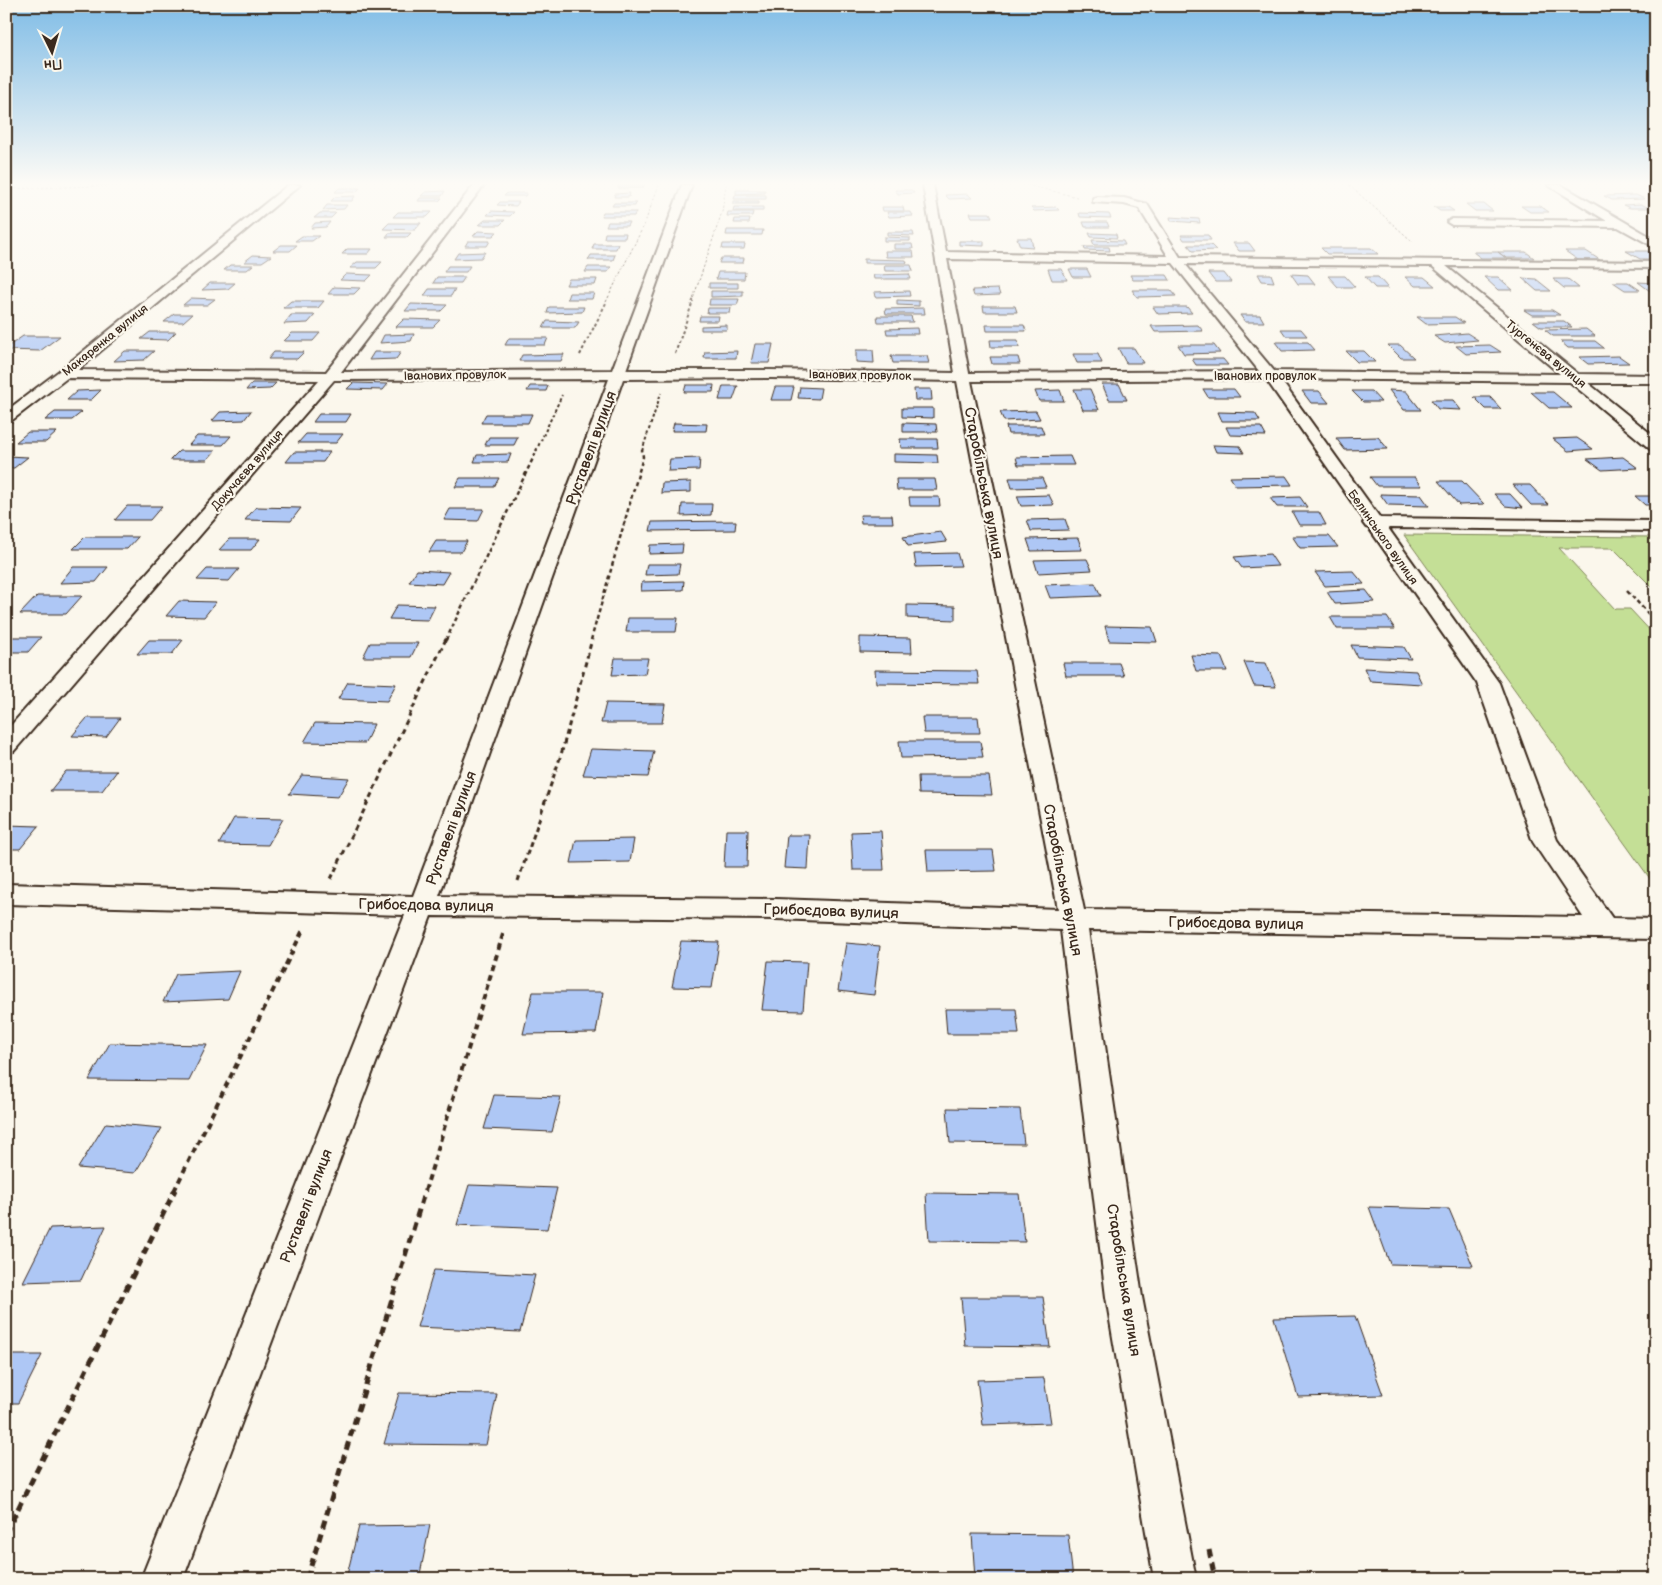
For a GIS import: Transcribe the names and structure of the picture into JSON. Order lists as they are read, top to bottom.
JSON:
{
  "streets": {
    "street": [
      "Макаренка вулиця",
      "Тургенєва вулиця",
      "Іванових провулок",
      "Руставелі вулиця",
      "Докучаєва вулиця",
      "Старобільська вулиця",
      "Белинського вулиця",
      "Грибоєдова вулиця"
    ]
  },
  "crossings": [
    ["Макаренка вулиця", "Іванових провулок"],
    ["Тургенєва вулиця", "Іванових провулок"],
    ["Іванових провулок", "Руставелі вулиця"],
    ["Іванових провулок", "Докучаєва вулиця"],
    ["Іванових провулок", "Старобільська вулиця"],
    ["Іванових провулок", "Белинського вулиця"],
    ["Руставелі вулиця", "Грибоєдова вулиця"],
    ["Старобільська вулиця", "Грибоєдова вулиця"],
    ["Белинського вулиця", "Грибоєдова вулиця"]
  ],
  "north": "bottom"
}
